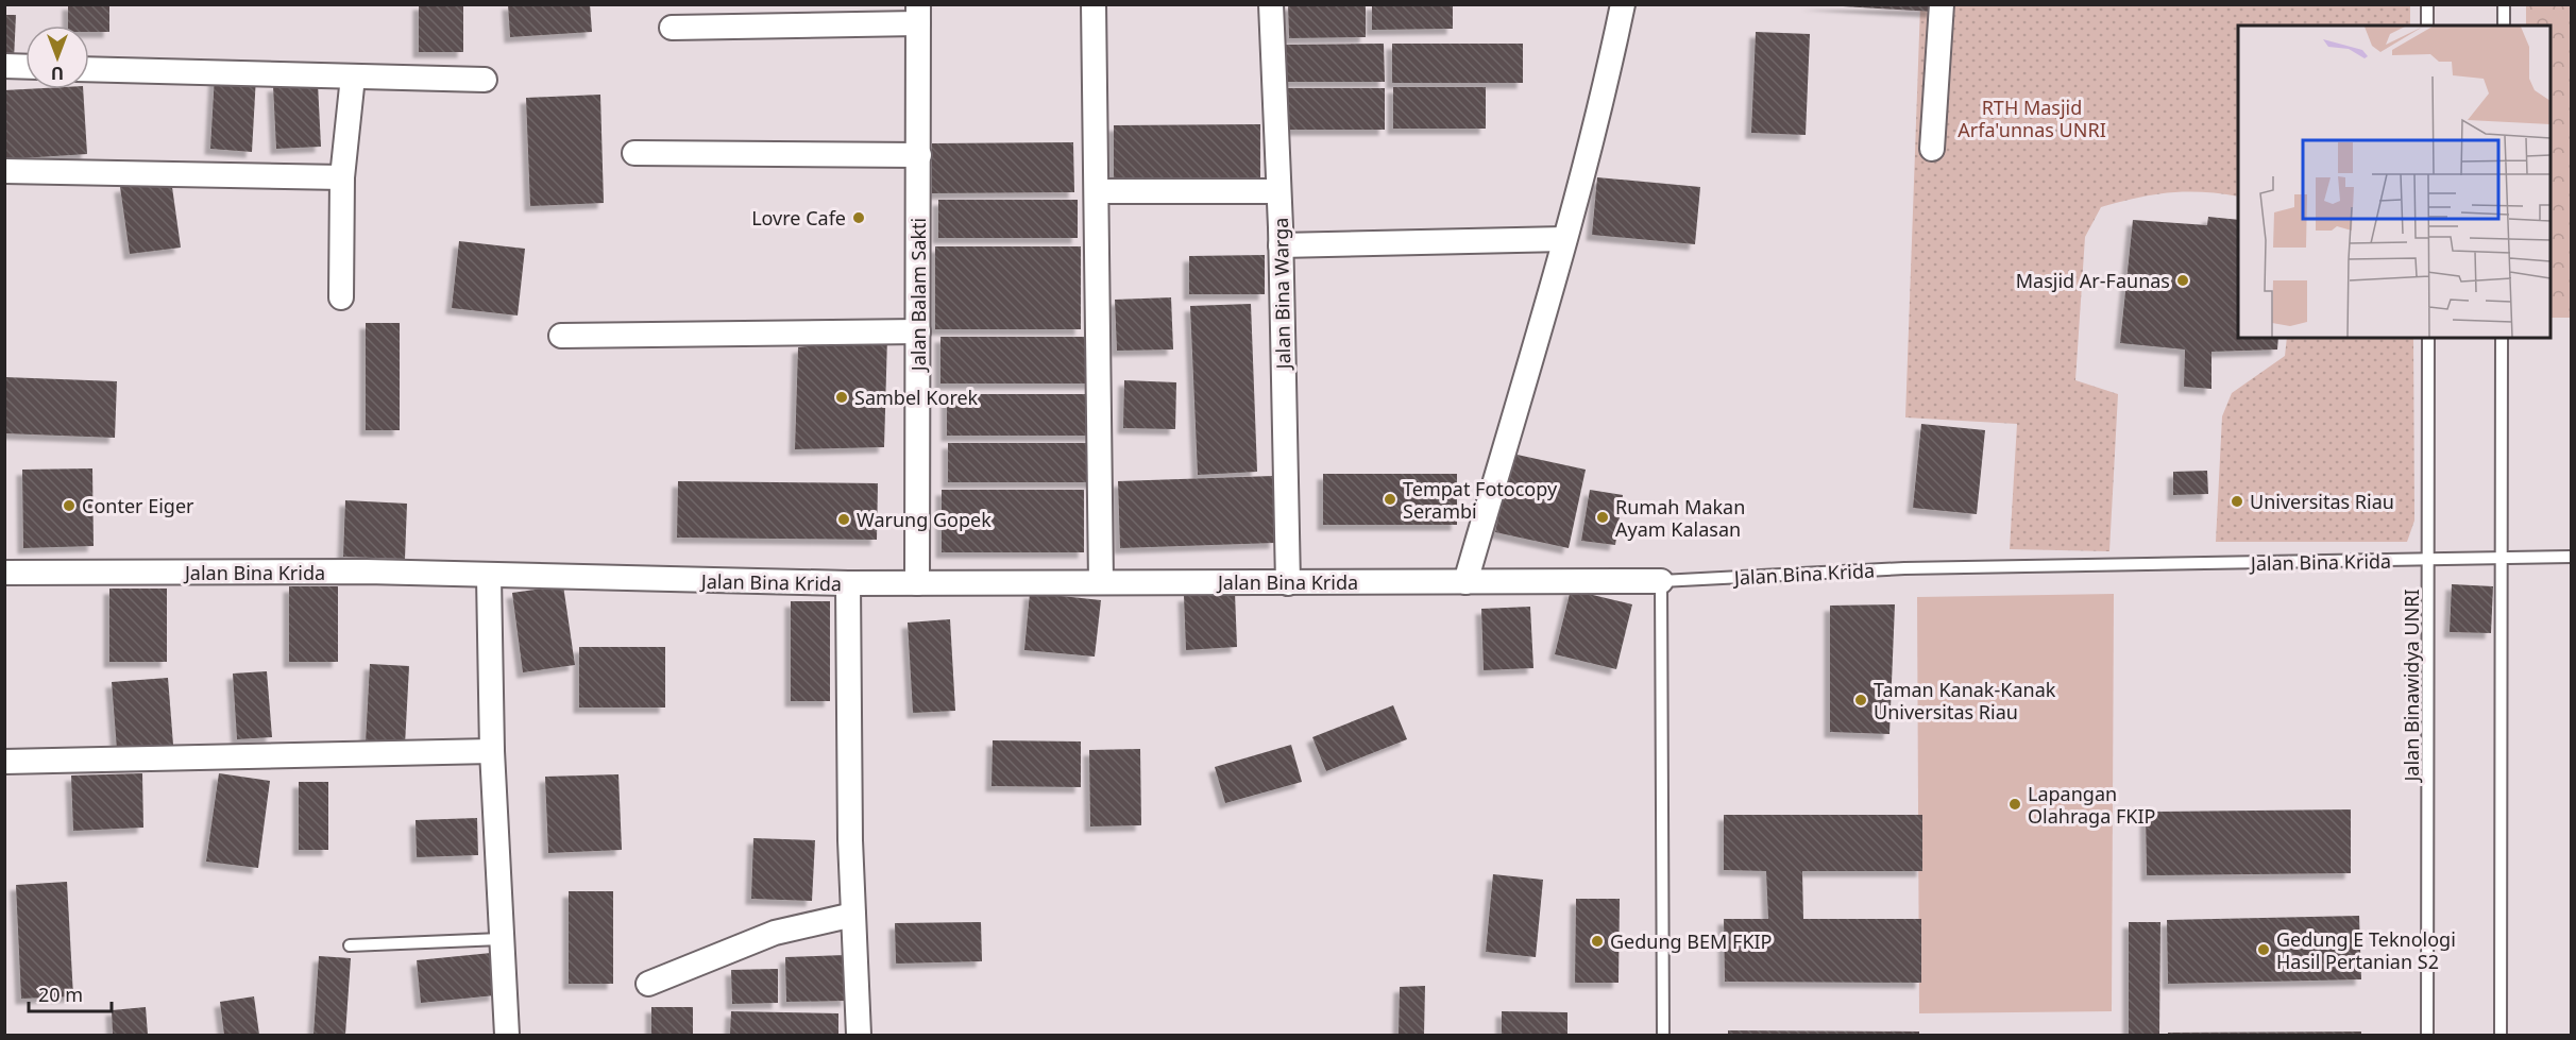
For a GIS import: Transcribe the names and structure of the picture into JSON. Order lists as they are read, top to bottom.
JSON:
{
  "streets": {
    "street": ["Jalan Bina Warga", "Jalan Balam Sakti", "Jalan Bina Krida"],
    "lane": ["Jalan Binawidya UNRI"]
  },
  "crossings": [
    ["Jalan Bina Warga", "Jalan Bina Krida"],
    ["Jalan Balam Sakti", "Jalan Bina Krida"],
    ["Jalan Bina Krida", "Jalan Binawidya UNRI"]
  ],
  "parks": ["RTH Masjid Arfa'unnas UNRI"],
  "places": [
    "Lovre Cafe",
    "Masjid Ar-Faunas",
    "Sambel Korek",
    "Tempat Fotocopy Serambi",
    "Universitas Riau",
    "Conter Eiger",
    "Rumah Makan Ayam Kalasan",
    "Warung Gopek",
    "Taman Kanak-Kanak Universitas Riau",
    "Lapangan Olahraga FKIP",
    "Gedung BEM FKIP",
    "Gedung E Teknologi Hasil Pertanian S2"
  ],
  "scale_bar": "20 m",
  "north": "bottom"
}
